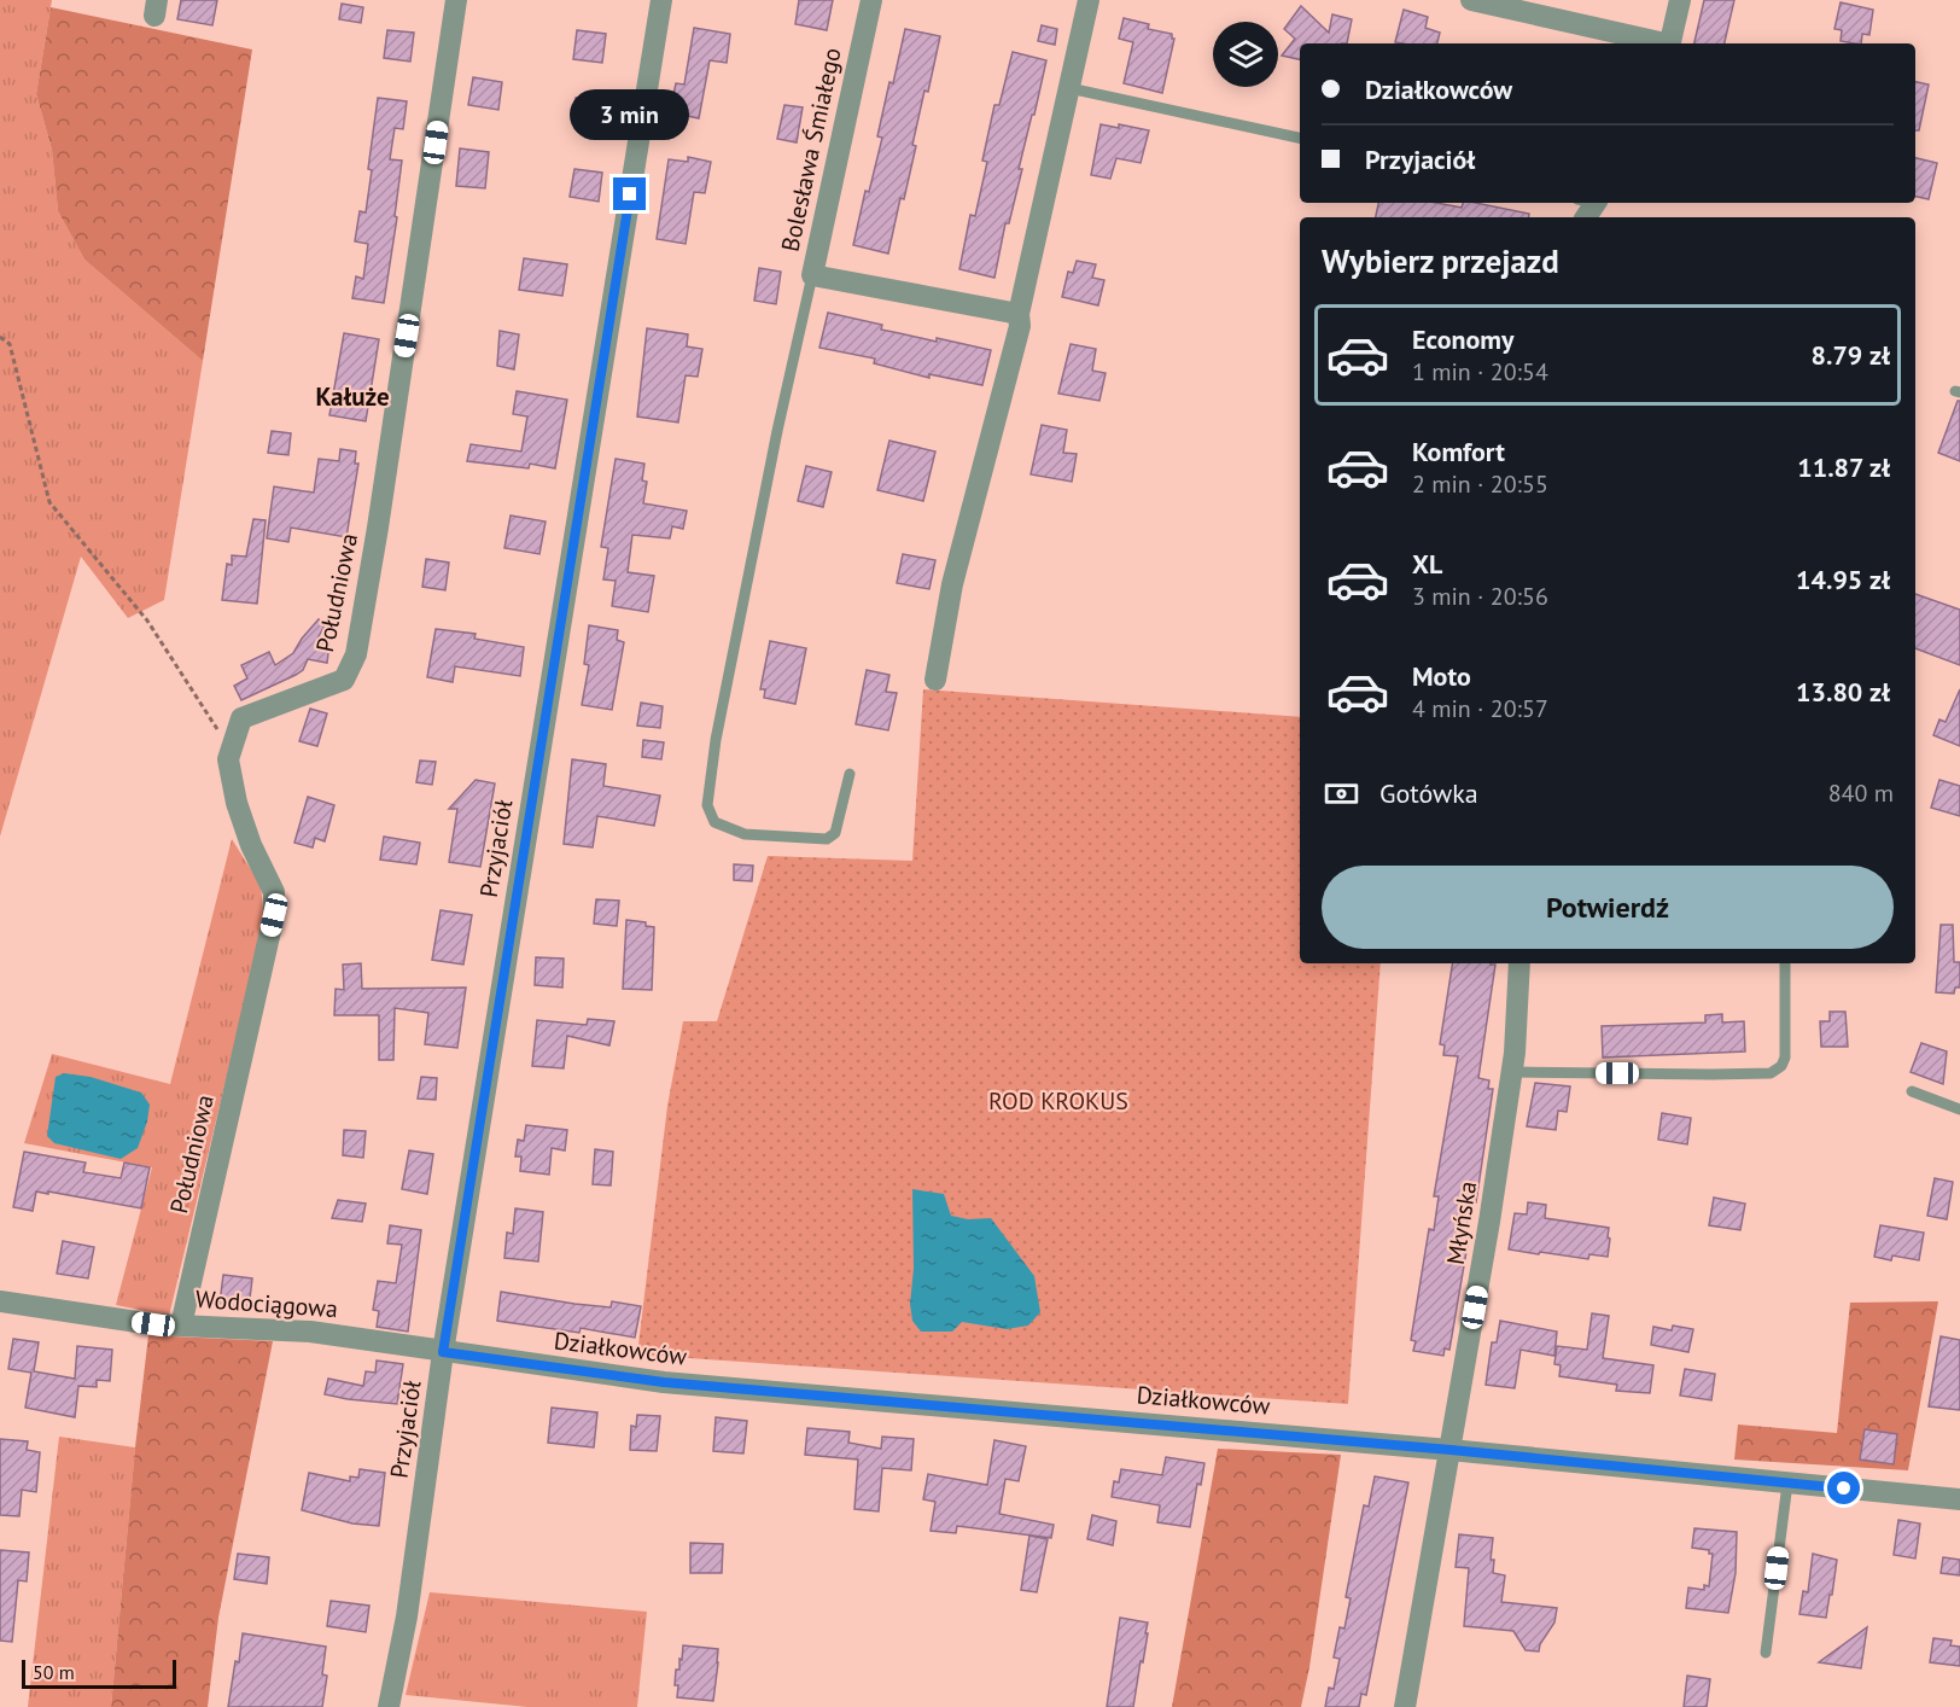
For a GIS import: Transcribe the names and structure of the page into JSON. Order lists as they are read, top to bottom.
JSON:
{
  "streets": {
    "street": [
      "Bolesława Śmiałego",
      "Południowa",
      "Przyjaciół",
      "Młyńska",
      "Wodociągowa",
      "Działkowców"
    ]
  },
  "crossings": [
    ["Południowa", "Wodociągowa"],
    ["Przyjaciół", "Wodociągowa"],
    ["Przyjaciół", "Działkowców"],
    ["Młyńska", "Działkowców"],
    ["Wodociągowa", "Działkowców"]
  ],
  "districts": ["Kałuże"],
  "parks": ["ROD KROKUS"],
  "scale_bar": "50 m",
  "page": {
    "banner": ["Działkowców", "Przyjaciół"],
    "bubble": "3 min",
    "heading": "Wybierz przejazd",
    "list": [
      {
        "name": "Economy",
        "note": "1 min · 20:54",
        "value": "8.79 zł"
      },
      {
        "name": "Komfort",
        "note": "2 min · 20:55",
        "value": "11.87 zł"
      },
      {
        "name": "XL",
        "note": "3 min · 20:56",
        "value": "14.95 zł"
      },
      {
        "name": "Moto",
        "note": "4 min · 20:57",
        "value": "13.80 zł"
      }
    ],
    "pay": ["Gotówka", "840 m"],
    "buttons": "Potwierdź",
    "scale": "50 m"
  }
}
